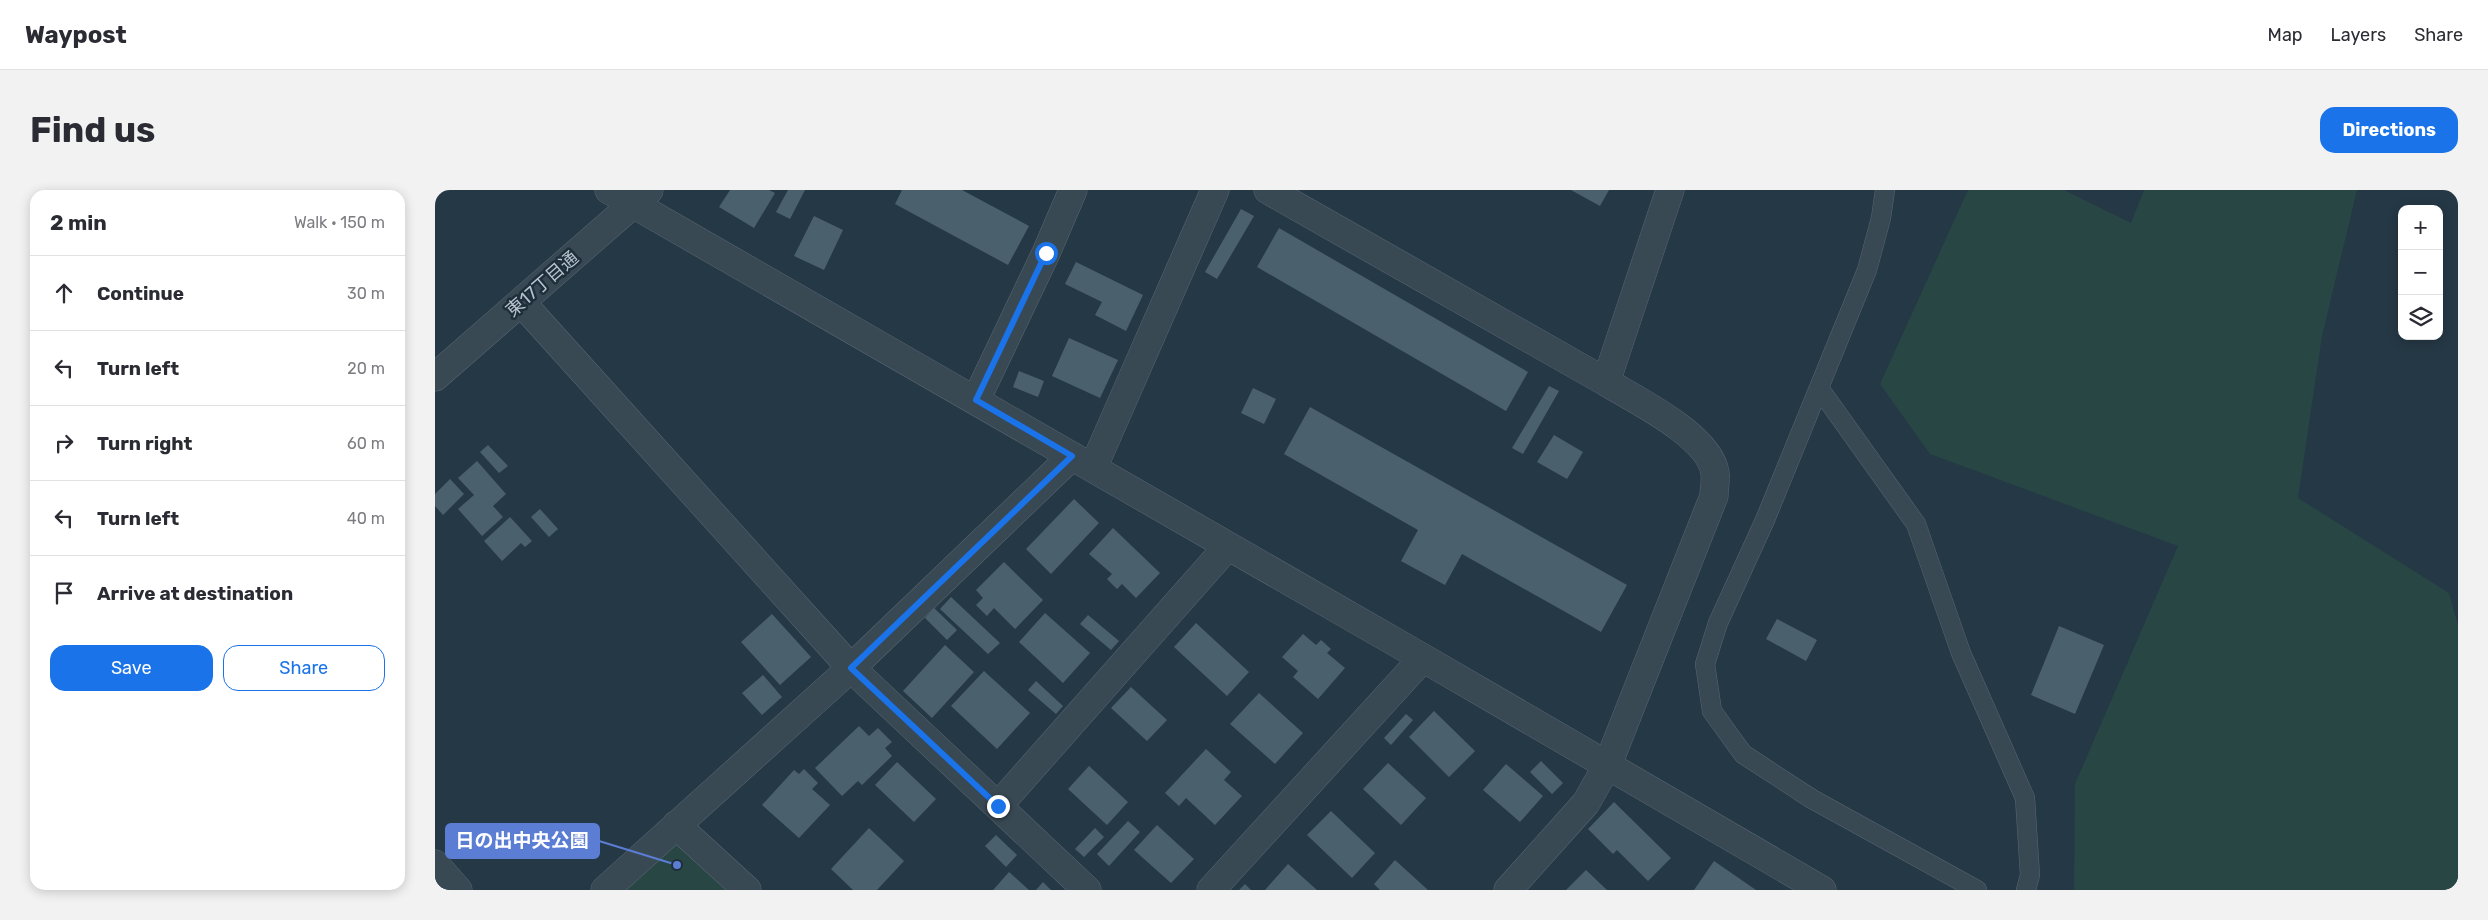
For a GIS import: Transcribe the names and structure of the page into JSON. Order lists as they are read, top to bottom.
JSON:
{
  "streets": {
    "street": ["東17丁目通"]
  },
  "places": ["日の出中央公園"],
  "page": {
    "header": "Waypost",
    "nav": ["Map", "Layers", "Share"],
    "buttons": [
      "Directions",
      ["Save", "Share"]
    ],
    "title": "Find us",
    "heading": ["2 min", "Walk · 150 m"],
    "map_buttons": ["+", "−"],
    "list": [
      ["Continue", "30 m"],
      ["Turn left", "20 m"],
      ["Turn right", "60 m"],
      ["Turn left", "40 m"],
      "Arrive at destination"
    ]
  }
}
